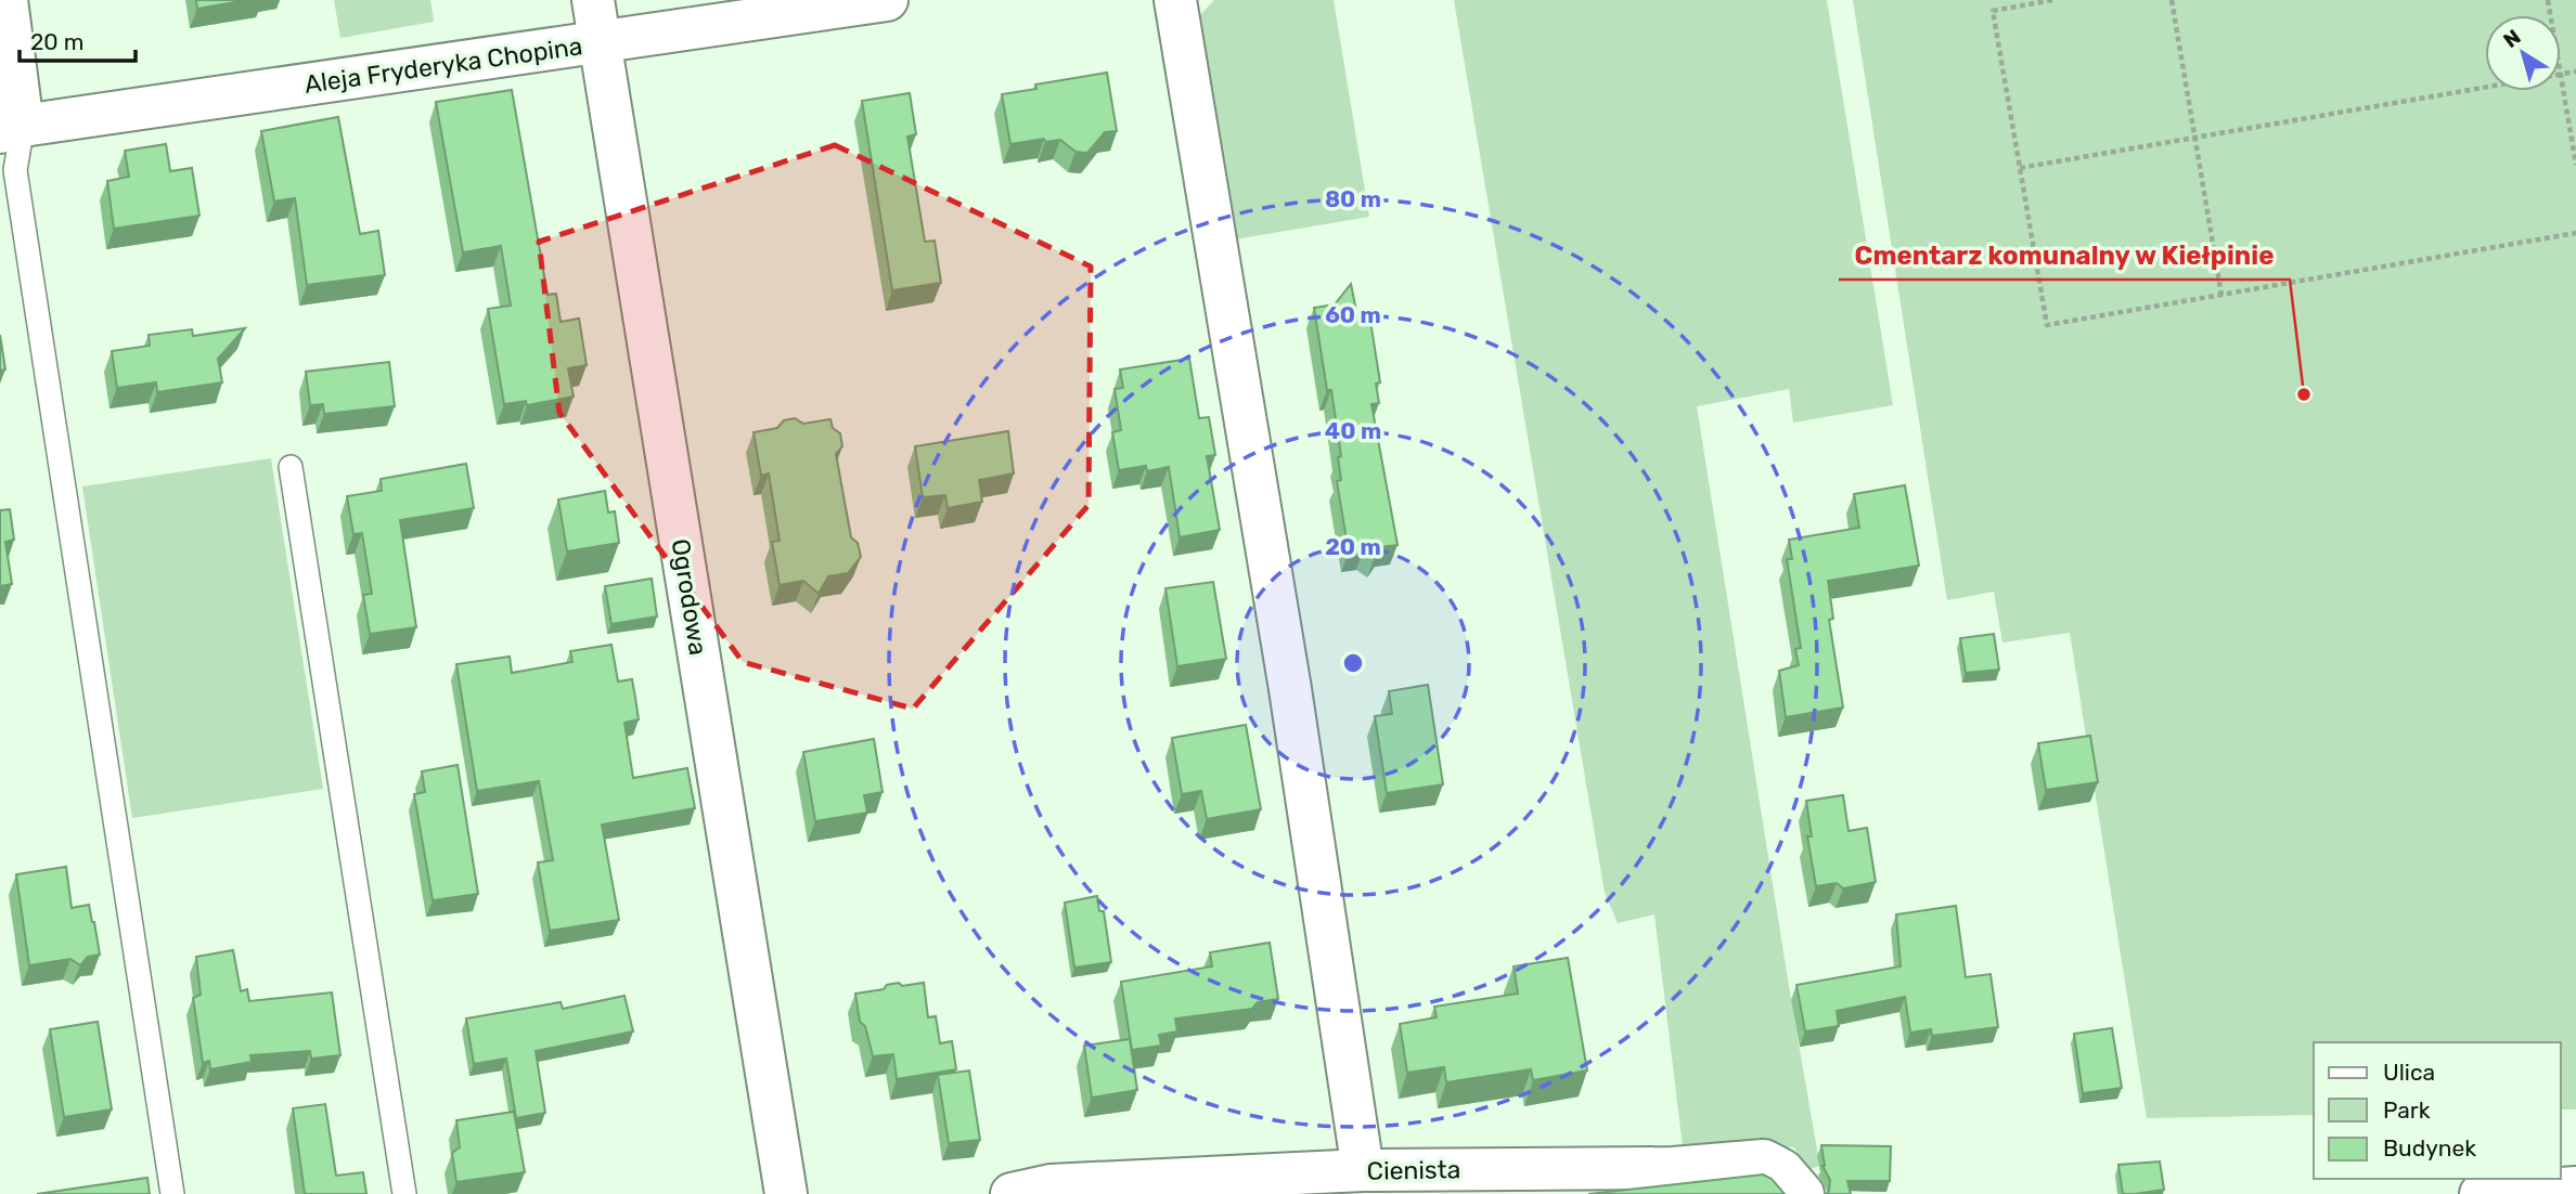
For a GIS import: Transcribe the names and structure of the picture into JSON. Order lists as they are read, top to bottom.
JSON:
{
  "streets": {
    "street": ["Aleja Fryderyka Chopina", "Ogrodowa", "Cienista"]
  },
  "crossings": [
    ["Aleja Fryderyka Chopina", "Ogrodowa"]
  ],
  "places": ["Cmentarz komunalny w Kiełpinie"],
  "legend": ["Ulica", "Park", "Budynek"],
  "scale_bar": "20 m",
  "north": "top left",
  "rings": [
    "80 m",
    "60 m",
    "40 m",
    "20 m"
  ]
}
